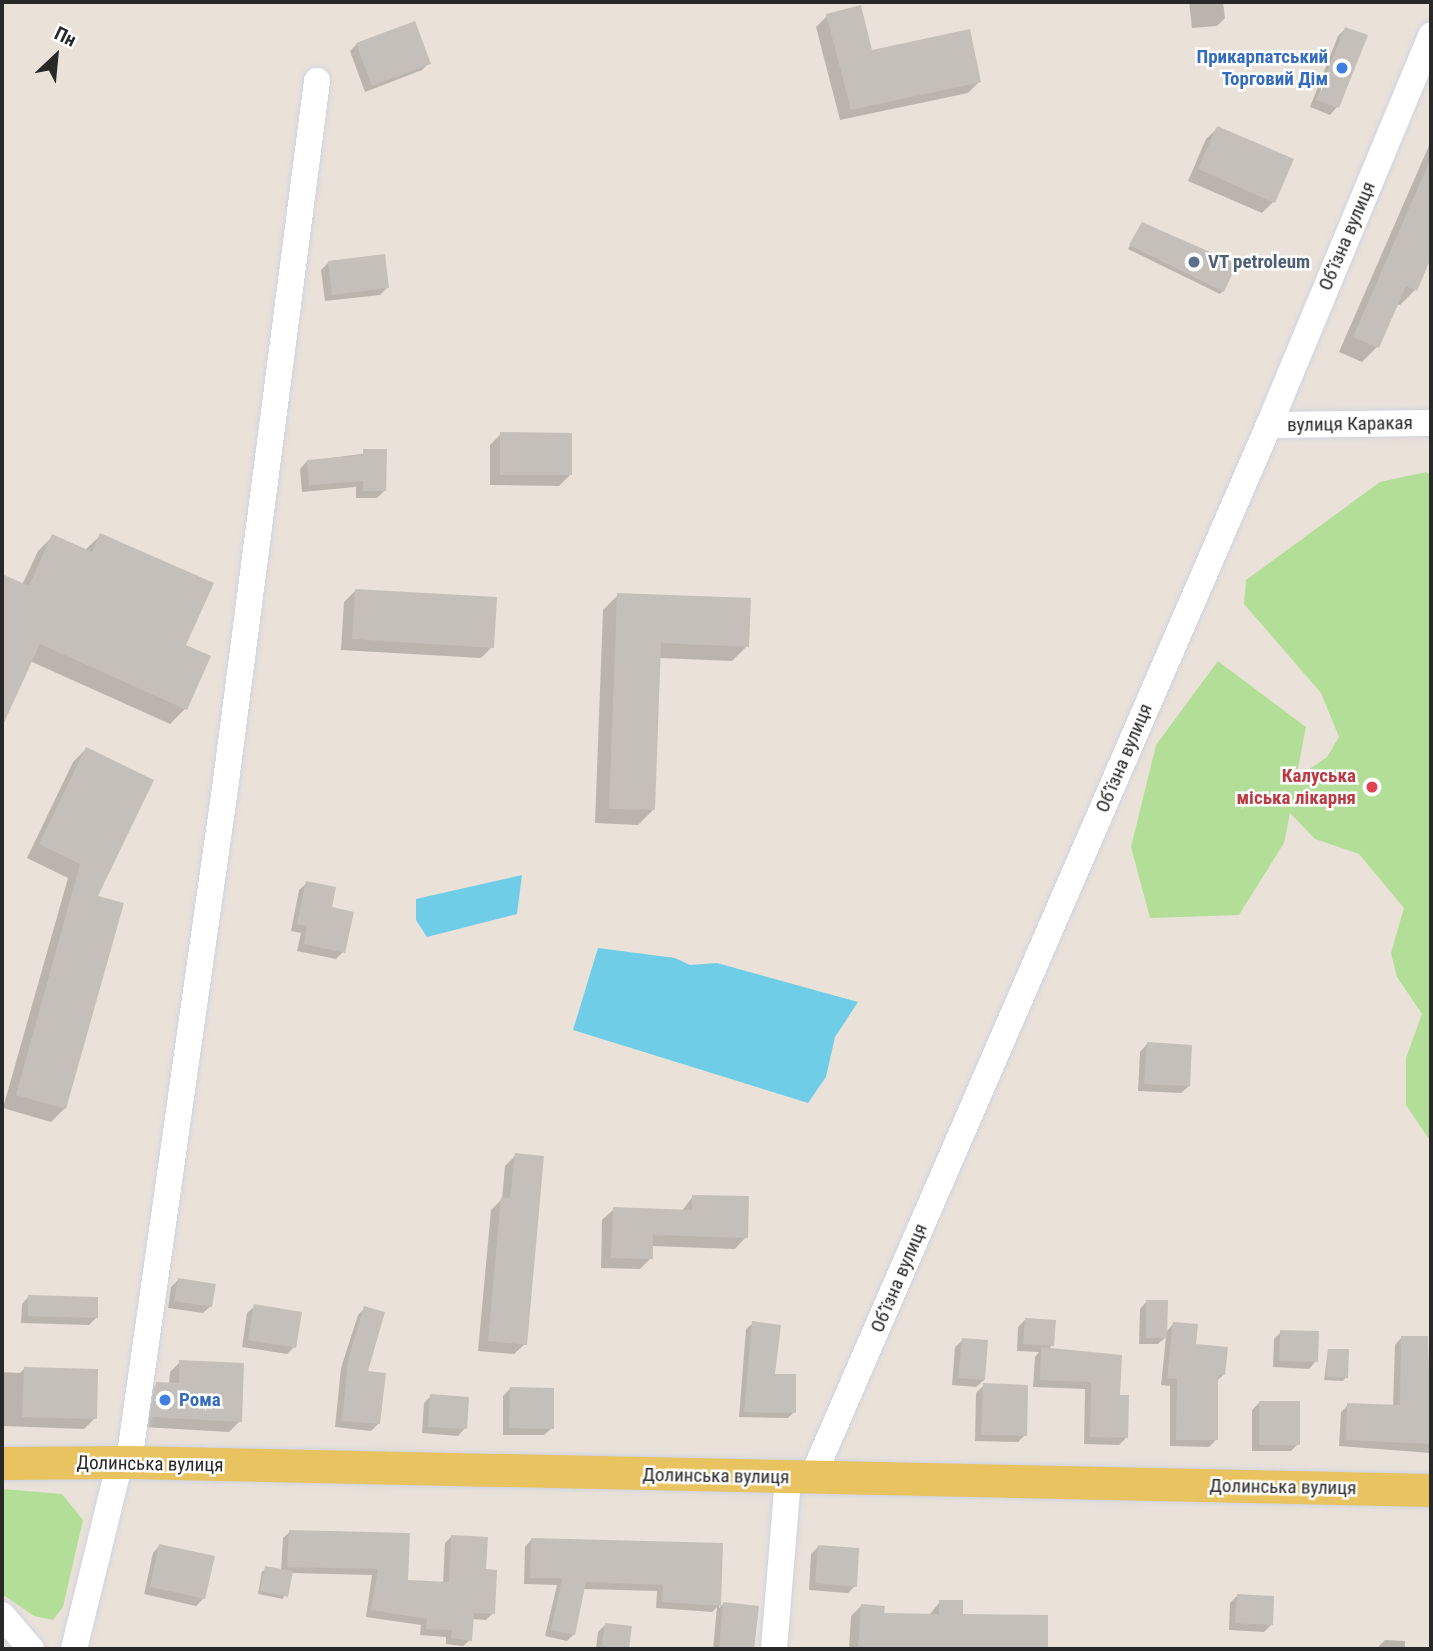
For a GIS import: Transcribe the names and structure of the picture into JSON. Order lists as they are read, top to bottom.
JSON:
{
  "streets": {
    "main road": ["Долинська вулиця"],
    "street": ["Обʼїзна вулиця", "вулиця Каракая"]
  },
  "crossings": [
    ["Обʼїзна вулиця", "вулиця Каракая"],
    ["Обʼїзна вулиця", "Долинська вулиця"]
  ],
  "places": [
    "Прикарпатський Торговий Дім",
    "VT petroleum",
    "Калуська міська лікарня",
    "Рома"
  ],
  "north": "top right"
}
